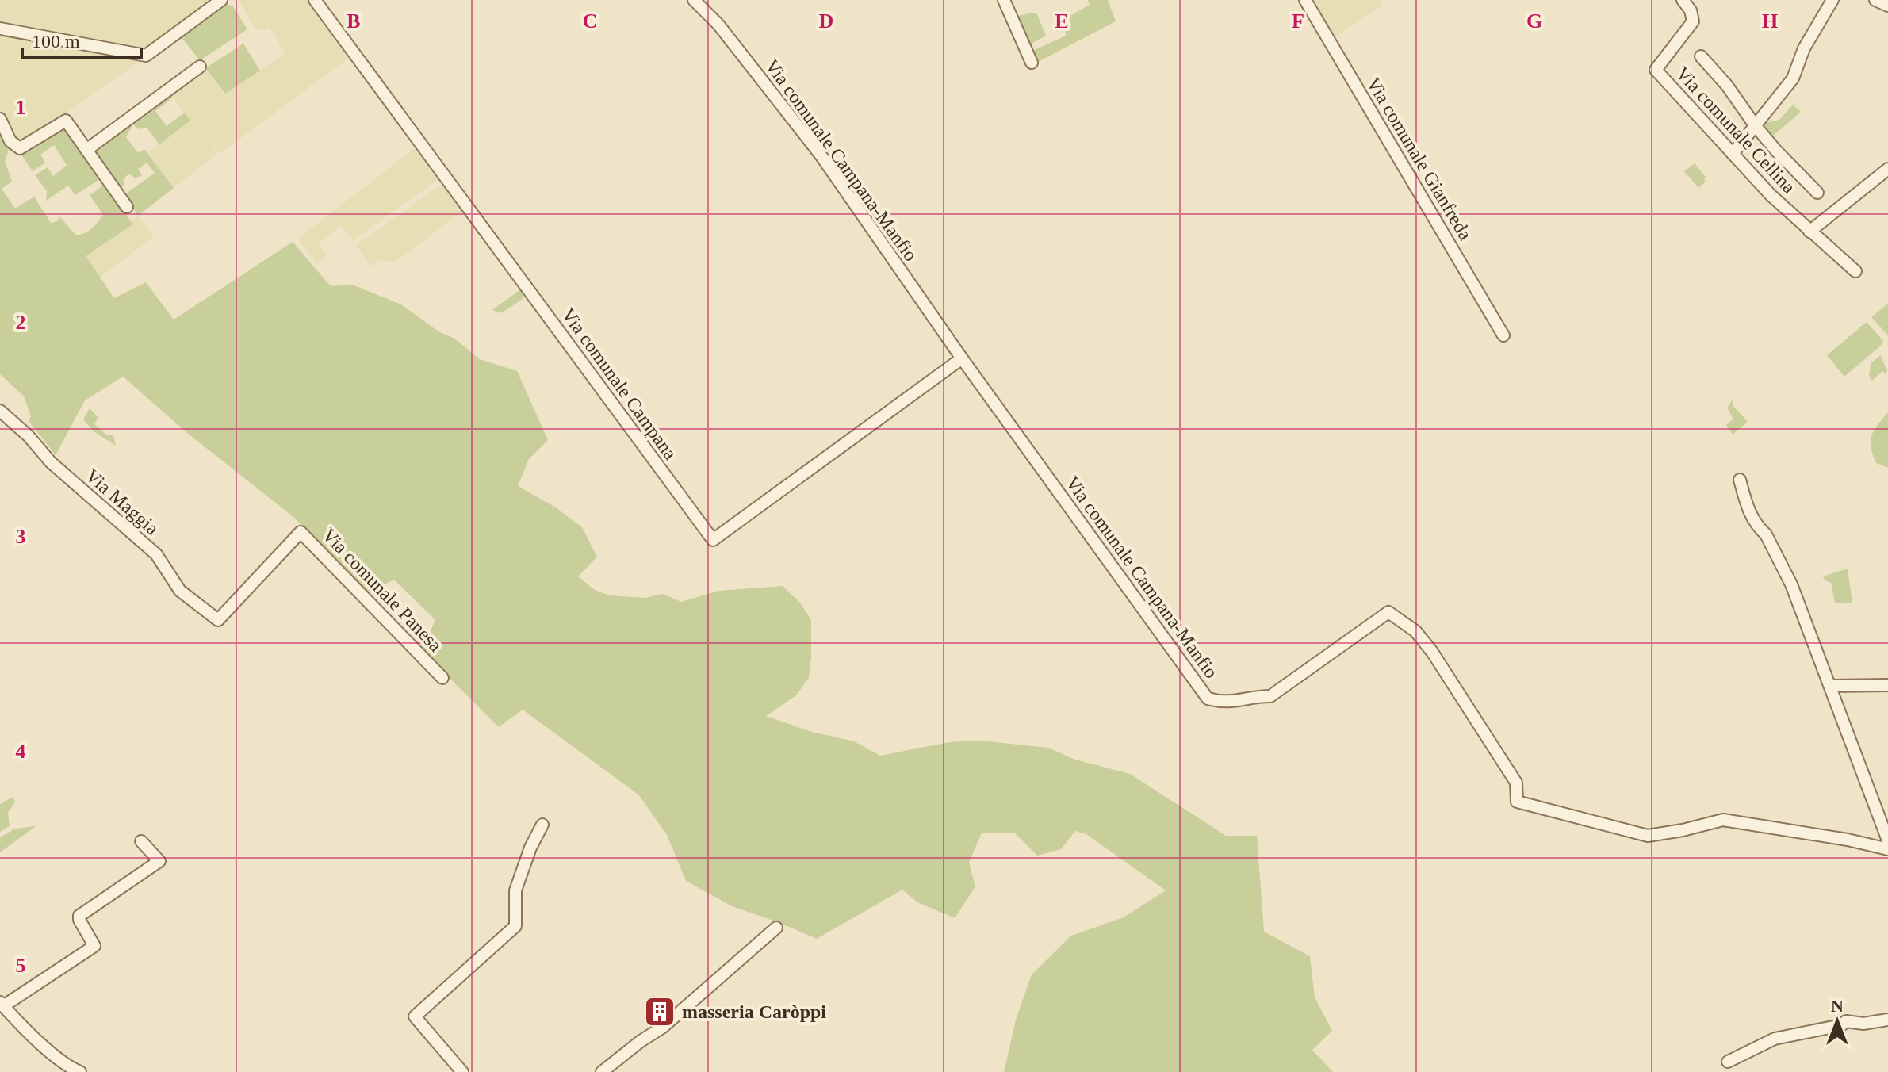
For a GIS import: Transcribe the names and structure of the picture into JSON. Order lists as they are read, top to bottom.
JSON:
{
  "streets": {
    "street": [
      "Via comunale Cellina",
      "Via comunale Gianfreda",
      "Via comunale Campana-Manfio",
      "Via comunale Campana",
      "Via Maggia",
      "Via comunale Panesa"
    ]
  },
  "crossings": [
    ["Via comunale Campana-Manfio", "Via comunale Campana"],
    ["Via Maggia", "Via comunale Panesa"]
  ],
  "places": {
    "building": ["masseria Caròppi"]
  },
  "scale_bar": "100 m",
  "north": "top",
  "grid": {
    "columns": [
      "B",
      "C",
      "D",
      "E",
      "F",
      "G",
      "H"
    ],
    "rows": [
      "1",
      "2",
      "3",
      "4",
      "5"
    ]
  }
}
